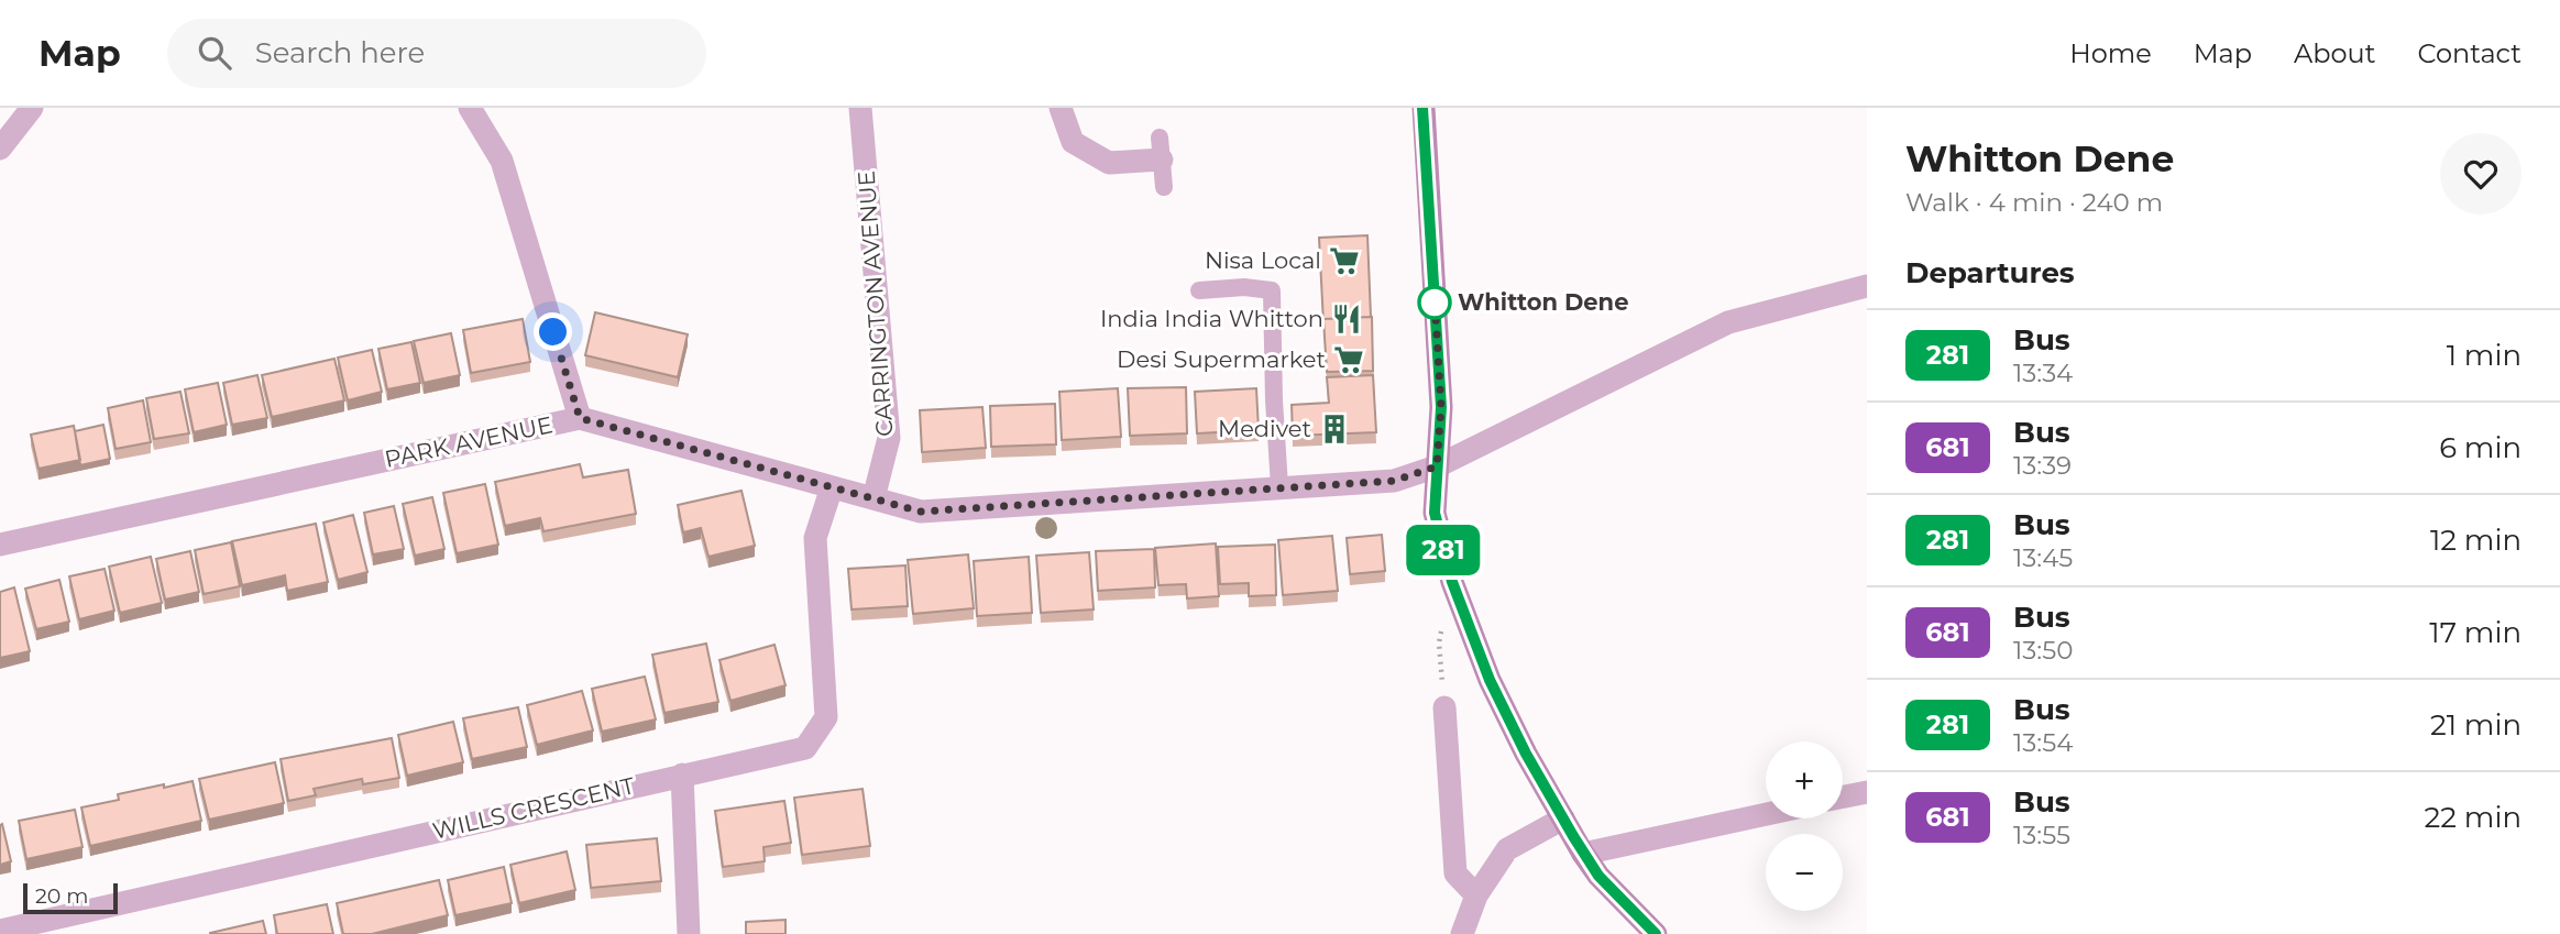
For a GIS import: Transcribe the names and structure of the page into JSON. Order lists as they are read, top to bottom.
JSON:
{
  "streets": {
    "street": ["CARRINGTON AVENUE", "PARK AVENUE", "WILLS CRESCENT"]
  },
  "crossings": [
    ["CARRINGTON AVENUE", "PARK AVENUE"],
    ["PARK AVENUE", "WILLS CRESCENT"]
  ],
  "places": {
    "supermarket": ["Nisa Local", "Desi Supermarket"],
    "other": ["Whitton Dene"],
    "restaurant": ["India India Whitton"],
    "building": ["Medivet"]
  },
  "lines": ["bus line 281"],
  "scale_bar": "20 m",
  "page": {
    "header": "Map",
    "search": "Search here",
    "nav": [
      "Home",
      "Map",
      "About",
      "Contact"
    ],
    "on_map": "281",
    "heading": [
      ["Whitton Dene", "Walk · 4 min · 240 m"],
      "Departures"
    ],
    "list": [
      {
        "mark": "281",
        "name": "Bus",
        "note": "13:34",
        "value": "1 min"
      },
      {
        "mark": "681",
        "name": "Bus",
        "note": "13:39",
        "value": "6 min"
      },
      {
        "mark": "281",
        "name": "Bus",
        "note": "13:45",
        "value": "12 min"
      },
      {
        "mark": "681",
        "name": "Bus",
        "note": "13:50",
        "value": "17 min"
      },
      {
        "mark": "281",
        "name": "Bus",
        "note": "13:54",
        "value": "21 min"
      },
      {
        "mark": "681",
        "name": "Bus",
        "note": "13:55",
        "value": "22 min"
      }
    ],
    "map_buttons": ["+", "−"],
    "scale": "20 m"
  }
}
